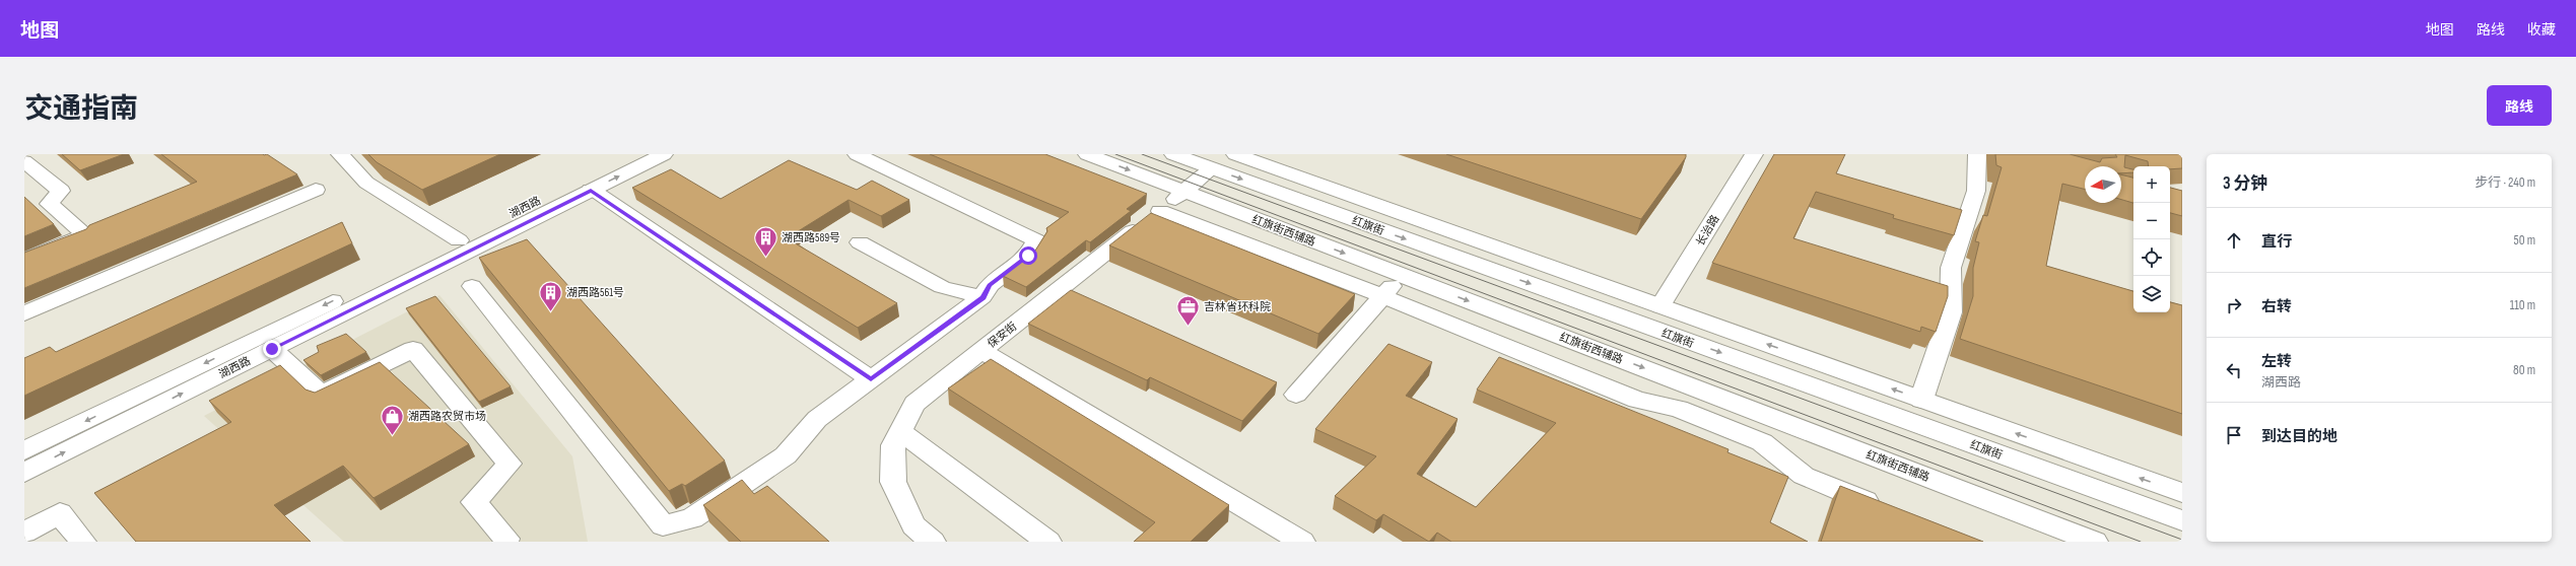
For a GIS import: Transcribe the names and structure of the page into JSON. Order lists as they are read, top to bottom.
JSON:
{
  "streets": {
    "main road": [
      "湖西路",
      "红旗街",
      "红旗街西辅路",
      "长治路",
      "保安街"
    ]
  },
  "crossings": [
    ["红旗街", "长治路"],
    ["红旗街", "保安街"],
    ["红旗街西辅路", "保安街"]
  ],
  "places": {
    "building": ["湖西路589号", "湖西路561号"],
    "office": ["吉林省环科院"],
    "shop": ["湖西路农贸市场"]
  },
  "north": "left",
  "page": {
    "header": "地图",
    "nav": ["地图", "路线", "收藏"],
    "title": "交通指南",
    "buttons": "路线",
    "heading": ["3 分钟", "步行 · 240 m"],
    "map_buttons": ["+", "−"],
    "list": [
      ["直行", "50 m"],
      ["右转", "110 m"],
      ["左转", "湖西路", "80 m"],
      "到达目的地"
    ]
  }
}
